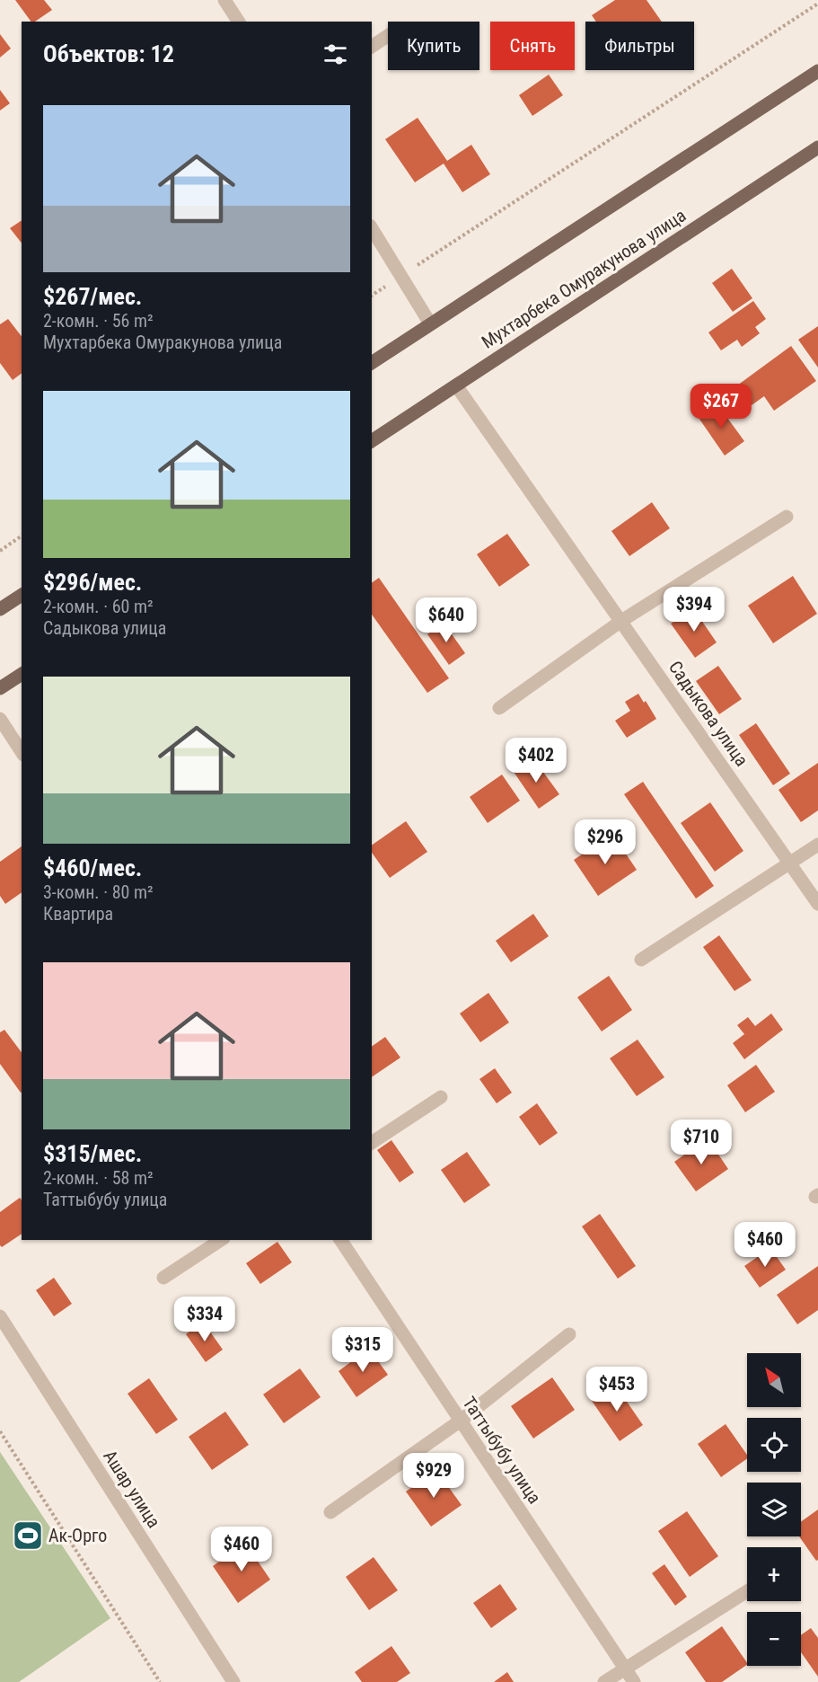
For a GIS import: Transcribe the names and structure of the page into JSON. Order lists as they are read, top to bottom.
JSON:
{
  "streets": {
    "main road": ["Мухтарбека Омуракунова улица"],
    "street": ["Садыкова улица", "Таттыбубу улица", "Ашар улица"]
  },
  "crossings": [
    ["Мухтарбека Омуракунова улица", "Садыкова улица"]
  ],
  "places": {
    "sports": ["Ак-Орго"]
  },
  "north": "top left",
  "page": {
    "chip": ["Купить", "Снять", "Фильтры"],
    "heading": "Объектов: 12",
    "list": [
      {
        "name": "$267/мес.",
        "note": "2-комн. · 56 m² · Мухтарбека Омуракунова улица"
      },
      {
        "name": "$296/мес.",
        "note": "2-комн. · 60 m² · Садыкова улица"
      },
      {
        "name": "$460/мес.",
        "note": "3-комн. · 80 m² · Квартира"
      },
      {
        "name": "$315/мес.",
        "note": "2-комн. · 58 m² · Таттыбубу улица"
      }
    ],
    "price": [
      "$267",
      "$394",
      "$640",
      "$402",
      "$296",
      "$710",
      "$460",
      "$334",
      "$315",
      "$453",
      "$929",
      "$460"
    ],
    "map_buttons": ["+", "−"]
  }
}
